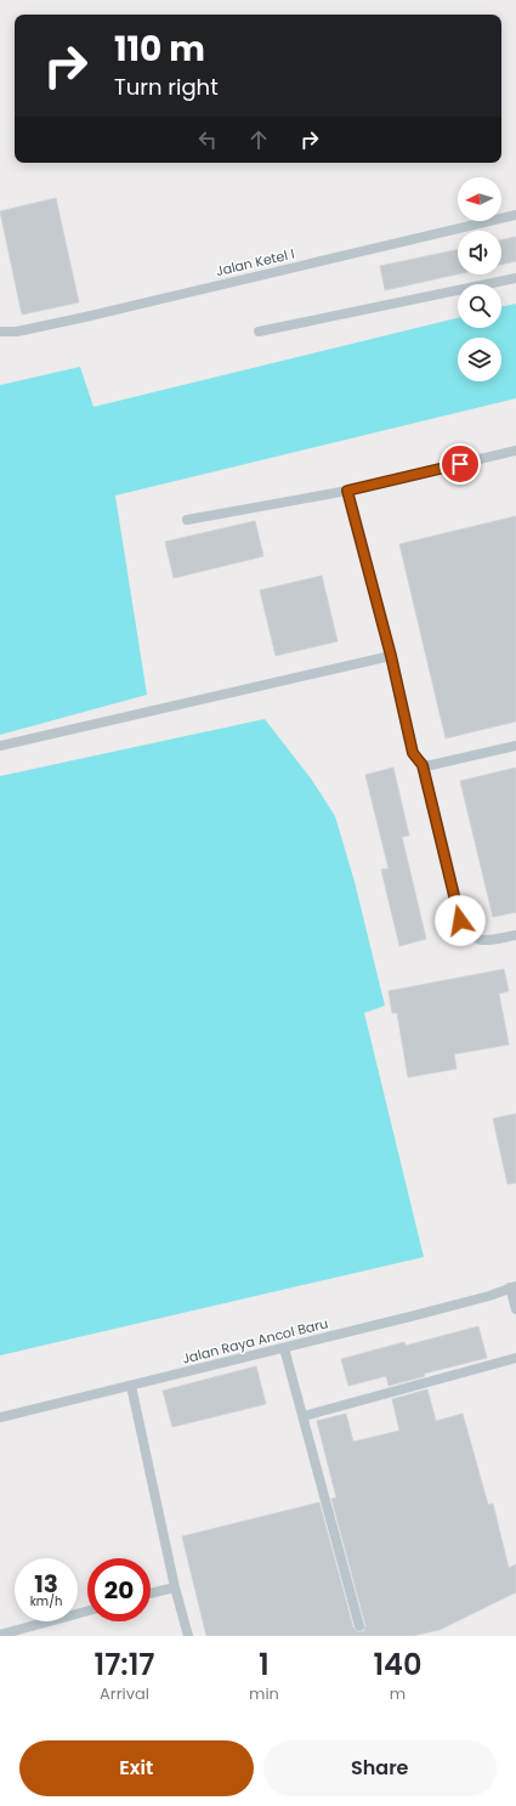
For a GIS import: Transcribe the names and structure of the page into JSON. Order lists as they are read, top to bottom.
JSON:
{
  "streets": {
    "lane": ["Jalan Ketel I", "Jalan Raya Ancol Baru"]
  },
  "north": "left",
  "page": {
    "turn": ["110 m", "Turn right"],
    "speed": "13 km/h",
    "limit": "20",
    "eta": [
      "17:17",
      "Arrival",
      "1",
      "min",
      "140",
      "m"
    ],
    "buttons": ["Exit", "Share"]
  }
}
